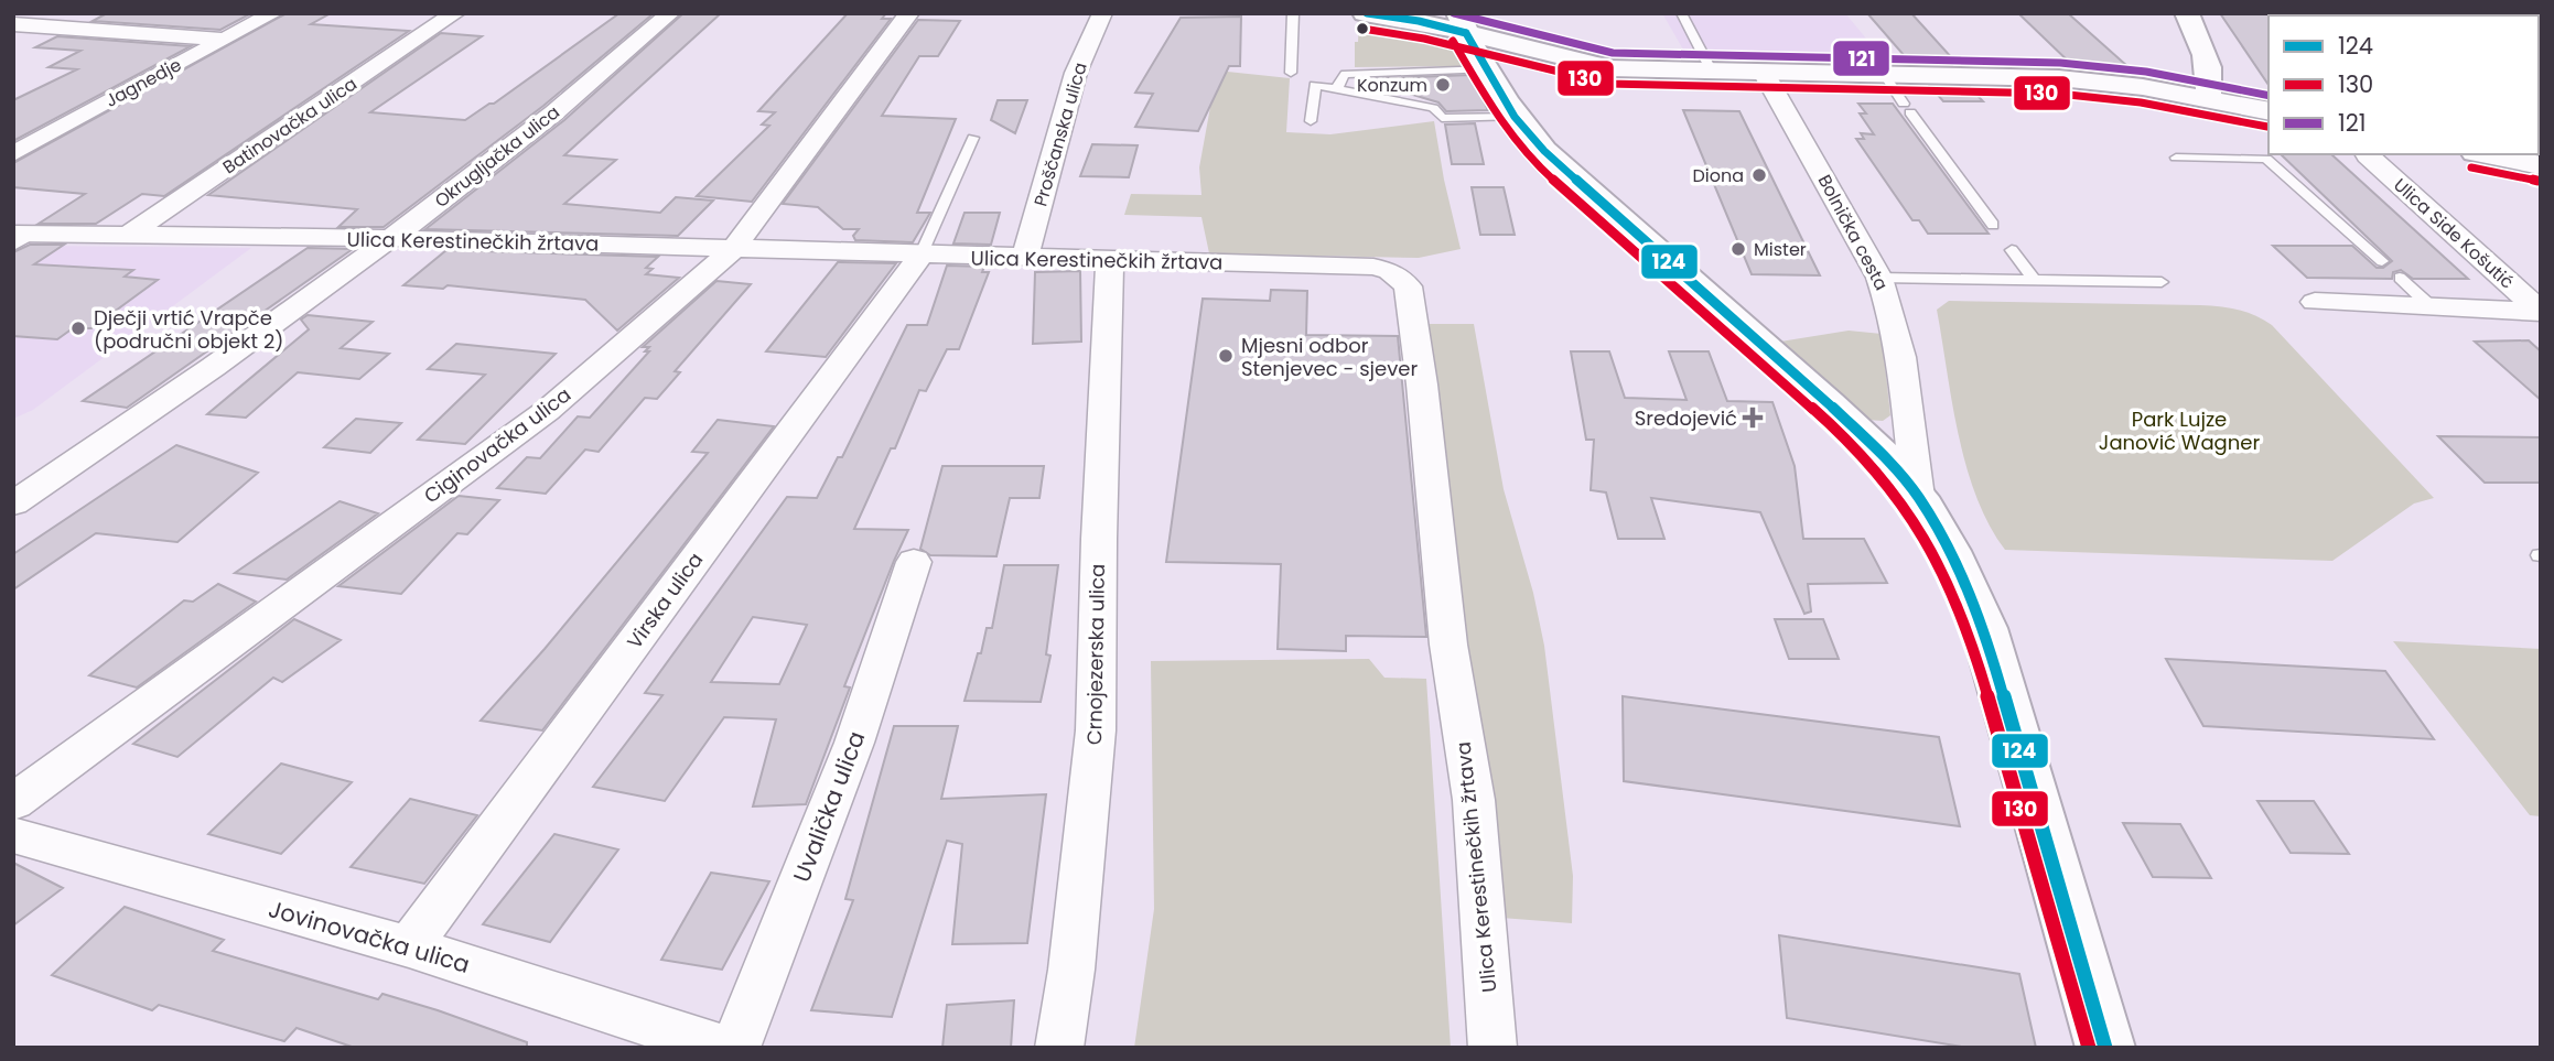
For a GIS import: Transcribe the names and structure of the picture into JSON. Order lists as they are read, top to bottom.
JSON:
{
  "streets": {
    "street": [
      "Jagnedje",
      "Batinovačka ulica",
      "Proščanska ulica",
      "Okrugljačka ulica",
      "Bolnička cesta",
      "Ulica Side Košutić",
      "Ulica Kerestinečkih žrtava",
      "Ciginovačka ulica",
      "Virska ulica",
      "Crnojezerska ulica",
      "Uvalička ulica",
      "Jovinovačka ulica"
    ]
  },
  "crossings": [
    ["Batinovačka ulica", "Ulica Kerestinečkih žrtava"],
    ["Proščanska ulica", "Ulica Kerestinečkih žrtava"],
    ["Okrugljačka ulica", "Ulica Kerestinečkih žrtava"],
    ["Ulica Kerestinečkih žrtava", "Ciginovačka ulica"],
    ["Ulica Kerestinečkih žrtava", "Virska ulica"],
    ["Ulica Kerestinečkih žrtava", "Crnojezerska ulica"],
    ["Virska ulica", "Jovinovačka ulica"]
  ],
  "parks": ["Park Lujze Janović Wagner"],
  "places": {
    "other": [
      "Konzum",
      "Diona",
      "Mister",
      "Dječji vrtić Vrapče (područni objekt 2)",
      "Mjesni odbor Stenjevec - sjever"
    ],
    "health": ["Sredojević"]
  },
  "lines": ["transit line 124", "transit line 121", "transit line 130"],
  "legend": ["124", "130", "121"]
}
